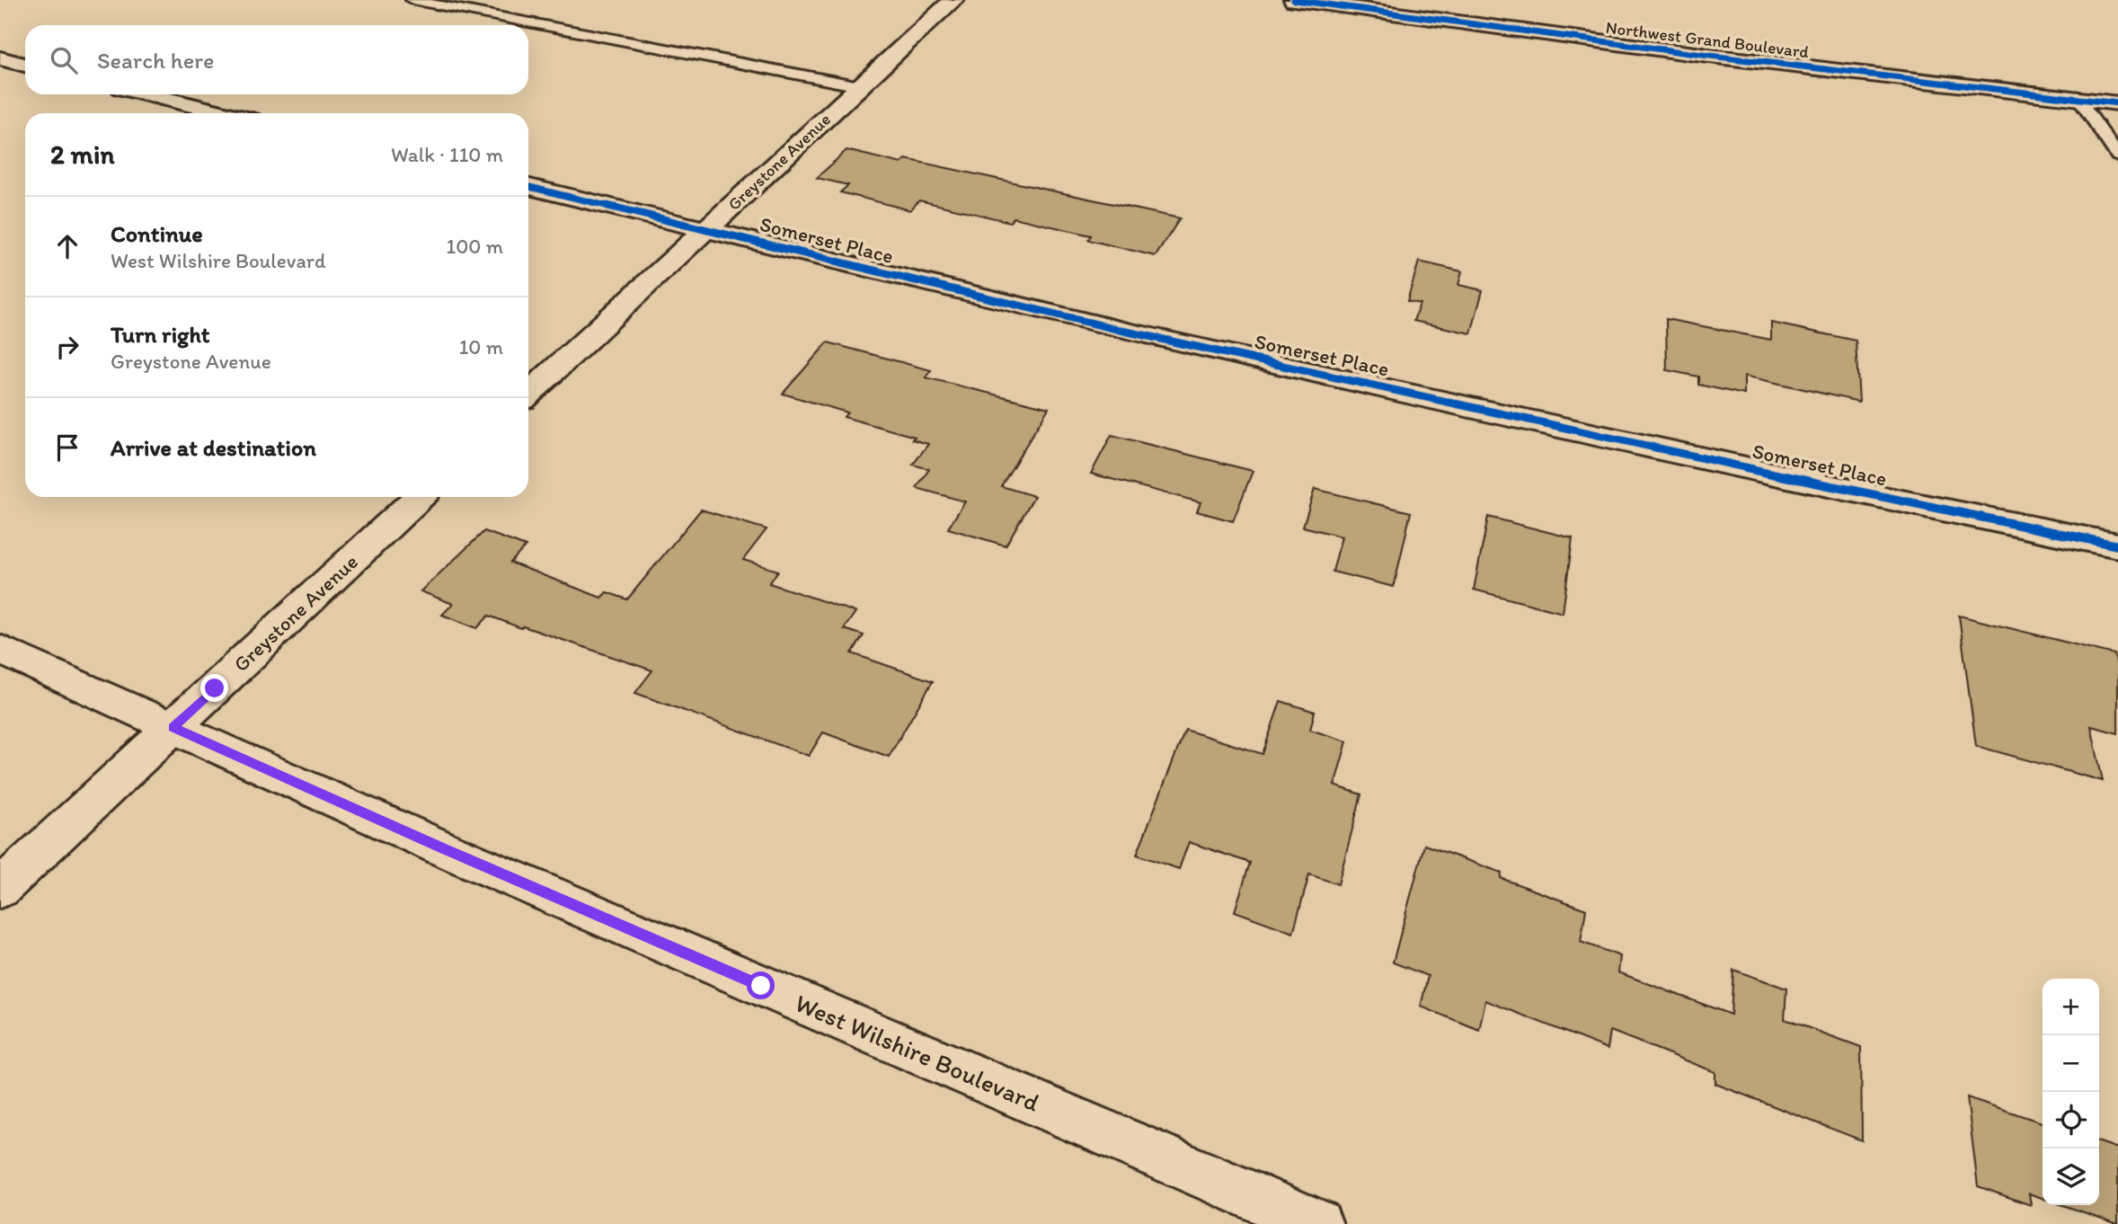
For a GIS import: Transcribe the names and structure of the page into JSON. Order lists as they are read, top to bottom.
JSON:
{
  "streets": {
    "street": [
      "Northwest Grand Boulevard",
      "Greystone Avenue",
      "Somerset Place",
      "West Wilshire Boulevard"
    ]
  },
  "crossings": [
    ["Greystone Avenue", "Somerset Place"],
    ["Greystone Avenue", "West Wilshire Boulevard"]
  ],
  "page": {
    "search": "Search here",
    "heading": ["2 min", "Walk · 110 m"],
    "list": [
      ["Continue", "West Wilshire Boulevard", "100 m"],
      ["Turn right", "Greystone Avenue", "10 m"],
      "Arrive at destination"
    ],
    "map_buttons": ["+", "−"]
  }
}
